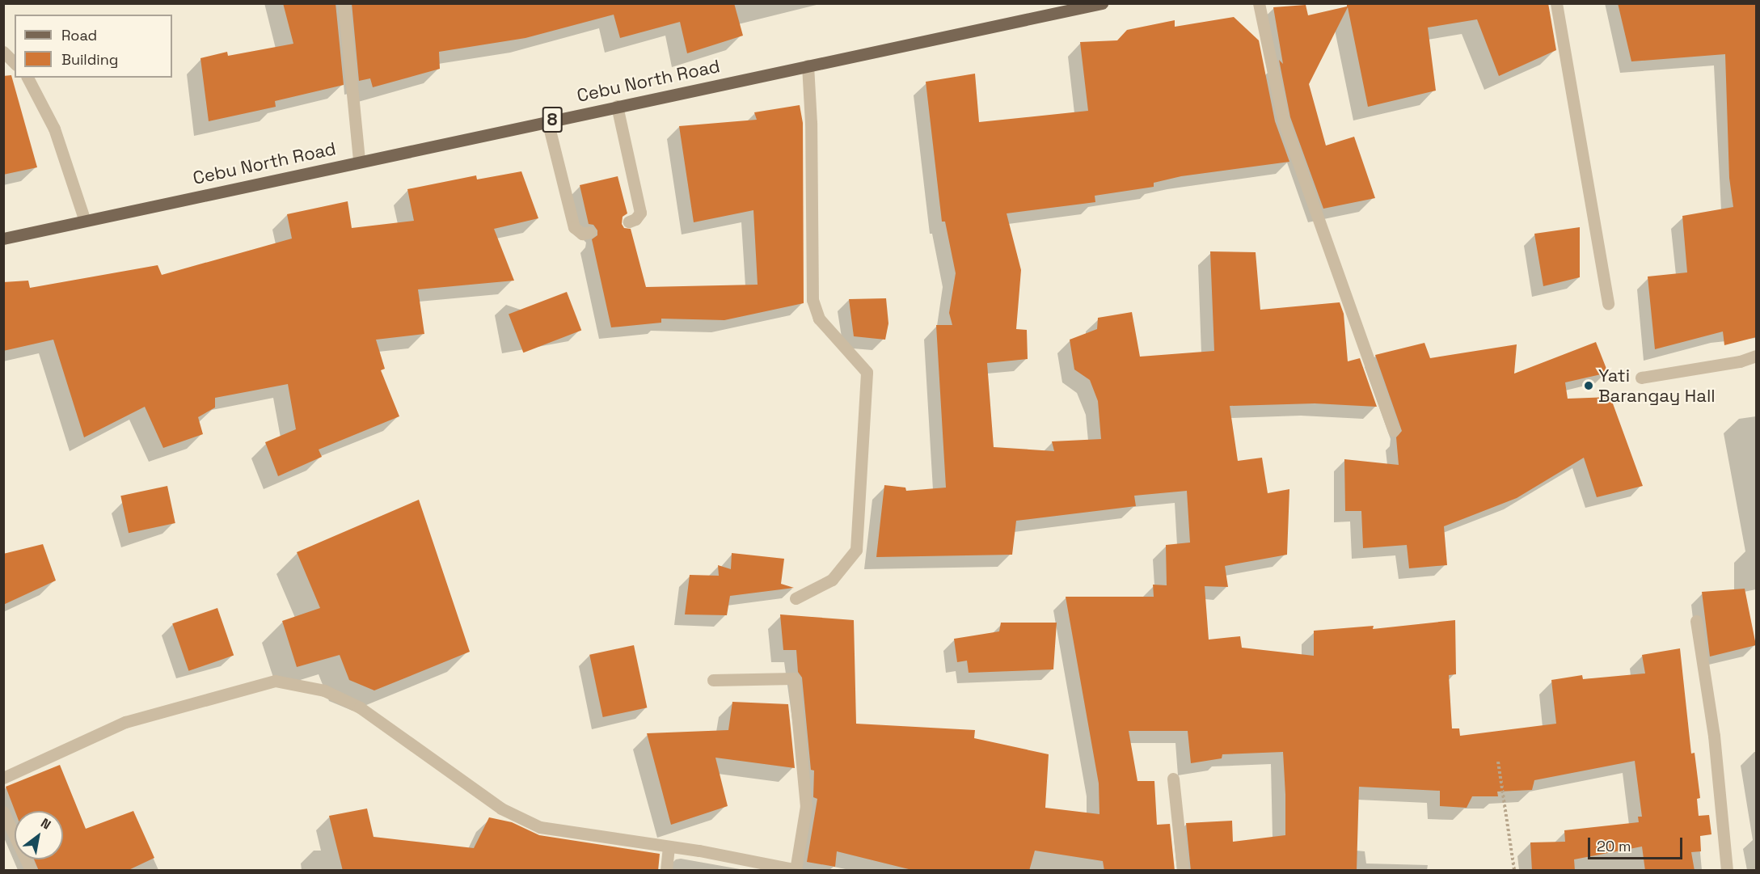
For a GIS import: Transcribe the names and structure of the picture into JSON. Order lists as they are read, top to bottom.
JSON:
{
  "streets": {
    "main road": ["Cebu North Road", "8"]
  },
  "places": ["Yati Barangay Hall"],
  "legend": ["Road", "Building"],
  "scale_bar": "20 m",
  "north": "top right"
}
